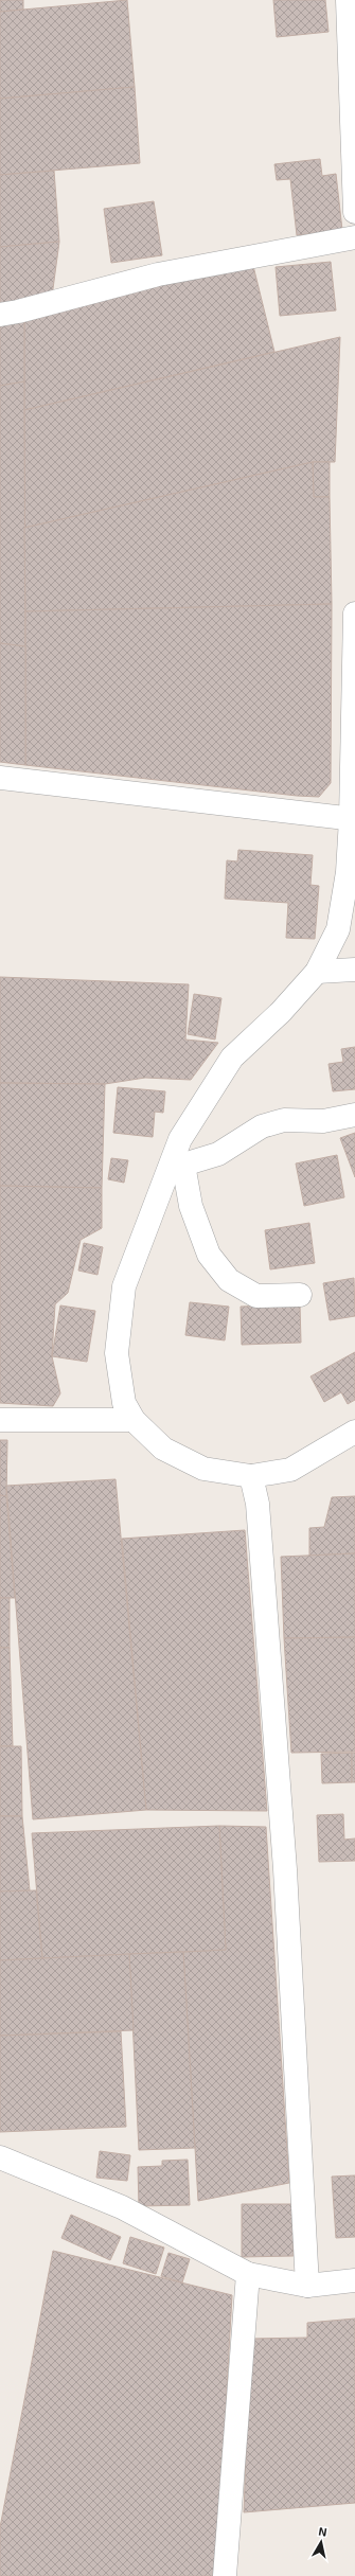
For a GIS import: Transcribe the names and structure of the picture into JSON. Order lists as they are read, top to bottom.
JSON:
{
  "north": "top"
}
